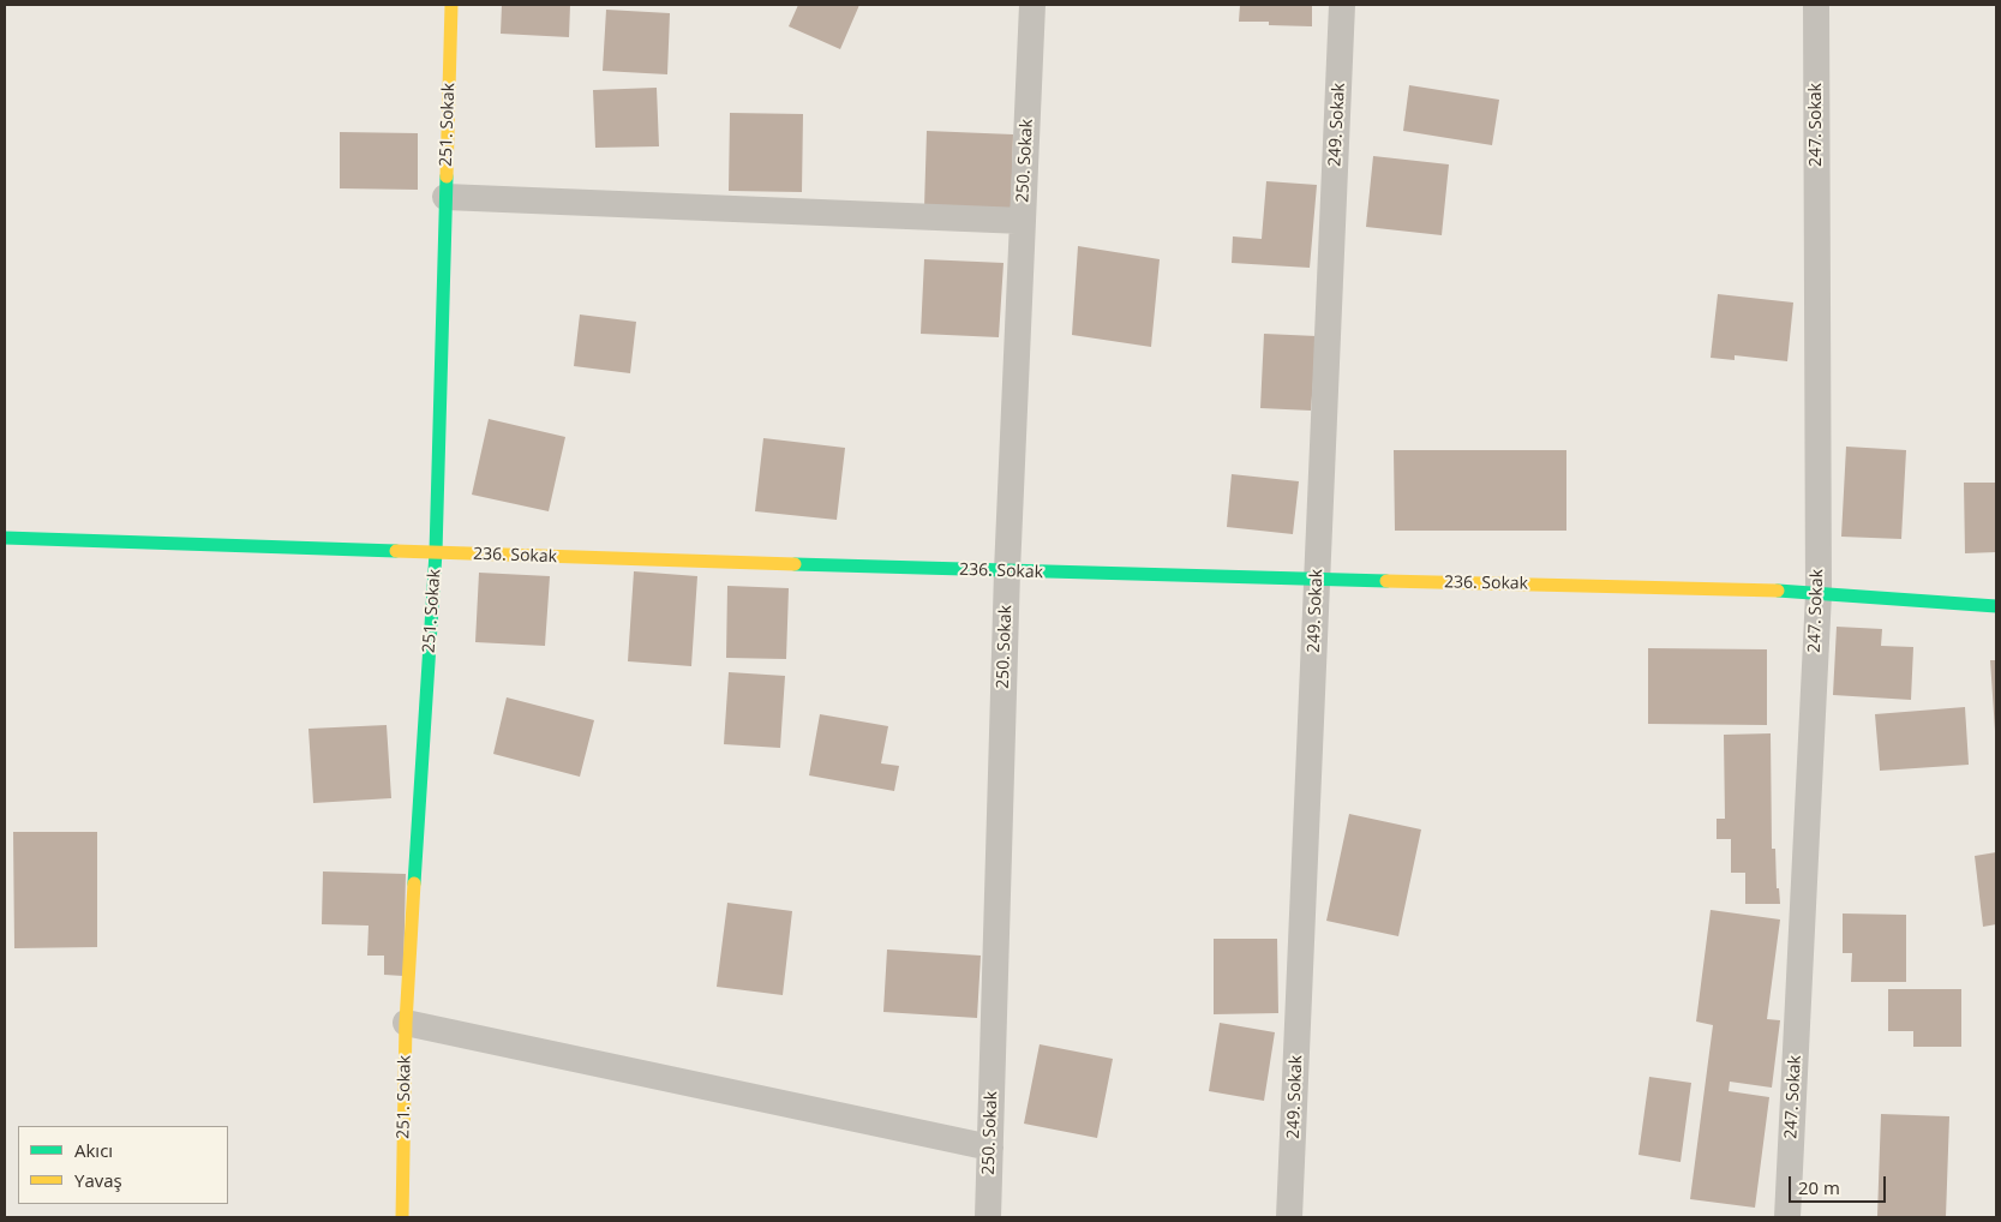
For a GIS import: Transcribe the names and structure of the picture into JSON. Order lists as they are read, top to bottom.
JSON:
{
  "streets": {
    "street": [
      "251. Sokak",
      "249. Sokak",
      "247. Sokak",
      "250. Sokak",
      "236. Sokak"
    ]
  },
  "crossings": [
    ["251. Sokak", "236. Sokak"],
    ["249. Sokak", "236. Sokak"],
    ["247. Sokak", "236. Sokak"],
    ["250. Sokak", "236. Sokak"]
  ],
  "legend": ["Akıcı", "Yavaş"],
  "scale_bar": "20 m"
}
